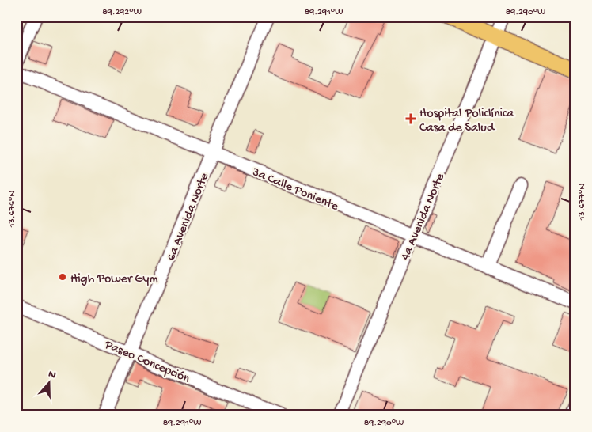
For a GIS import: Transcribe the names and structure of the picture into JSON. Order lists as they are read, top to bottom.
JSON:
{
  "streets": {
    "street": [
      "3a Calle Poniente",
      "6a Avenida Norte",
      "4a Avenida Norte",
      "Paseo Concepción"
    ]
  },
  "crossings": [
    ["3a Calle Poniente", "6a Avenida Norte"],
    ["3a Calle Poniente", "4a Avenida Norte"],
    ["6a Avenida Norte", "Paseo Concepción"]
  ],
  "places": {
    "health": ["Hospital Policlínica Casa de Salud"],
    "other": ["High Power Gym"]
  },
  "north": "top",
  "coordinates": [
    "89.292°W",
    "89.291°W",
    "89.290°W",
    "13.677°N",
    "13.676°N"
  ]
}
